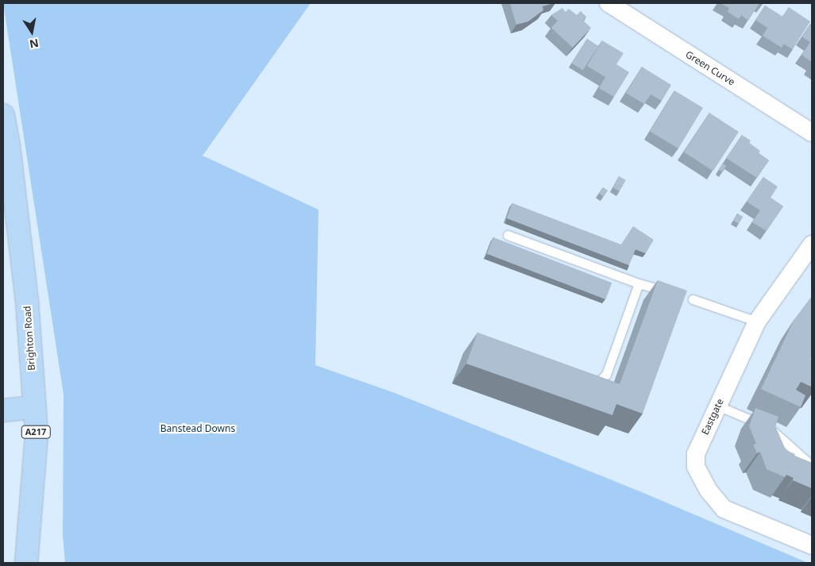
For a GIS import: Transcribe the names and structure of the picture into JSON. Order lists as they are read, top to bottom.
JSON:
{
  "streets": {
    "highway": ["Brighton Road", "A217"],
    "street": ["Green Curve", "Eastgate"]
  },
  "parks": ["Banstead Downs"],
  "north": "bottom"
}
